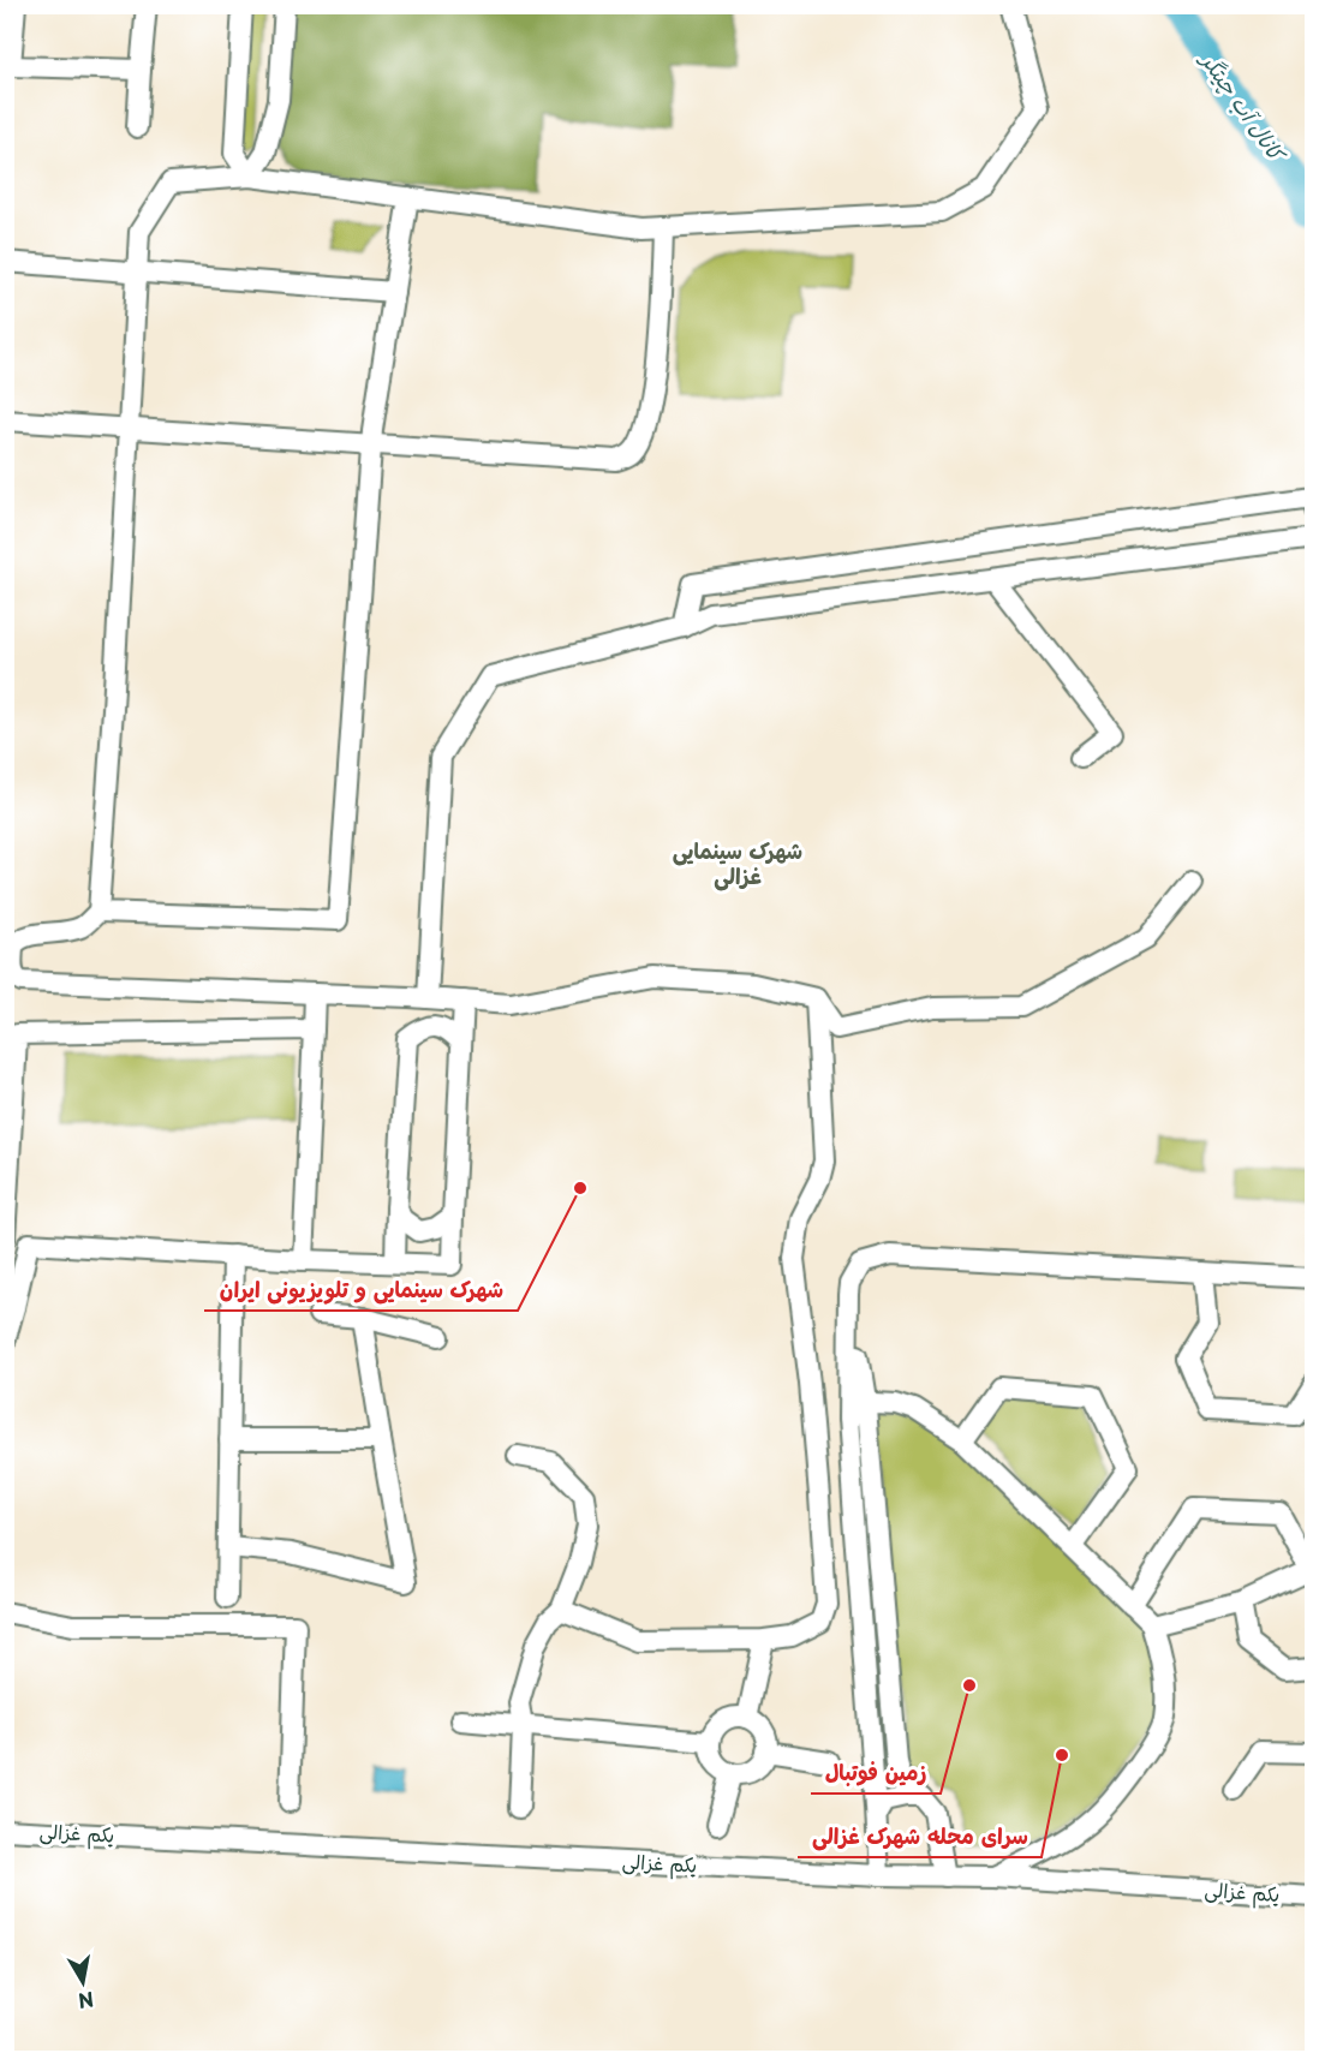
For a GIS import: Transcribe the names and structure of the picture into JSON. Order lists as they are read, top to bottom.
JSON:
{
  "streets": {
    "street": ["یکم غزالی"]
  },
  "districts": ["شهرک سینمایی غزالی"],
  "water": ["کانال آب چیتگر"],
  "places": ["شهرک سینمایی و تلویزیونی ایران", "زمین فوتبال", "سرای محله شهرک غزالی"],
  "north": "bottom"
}
